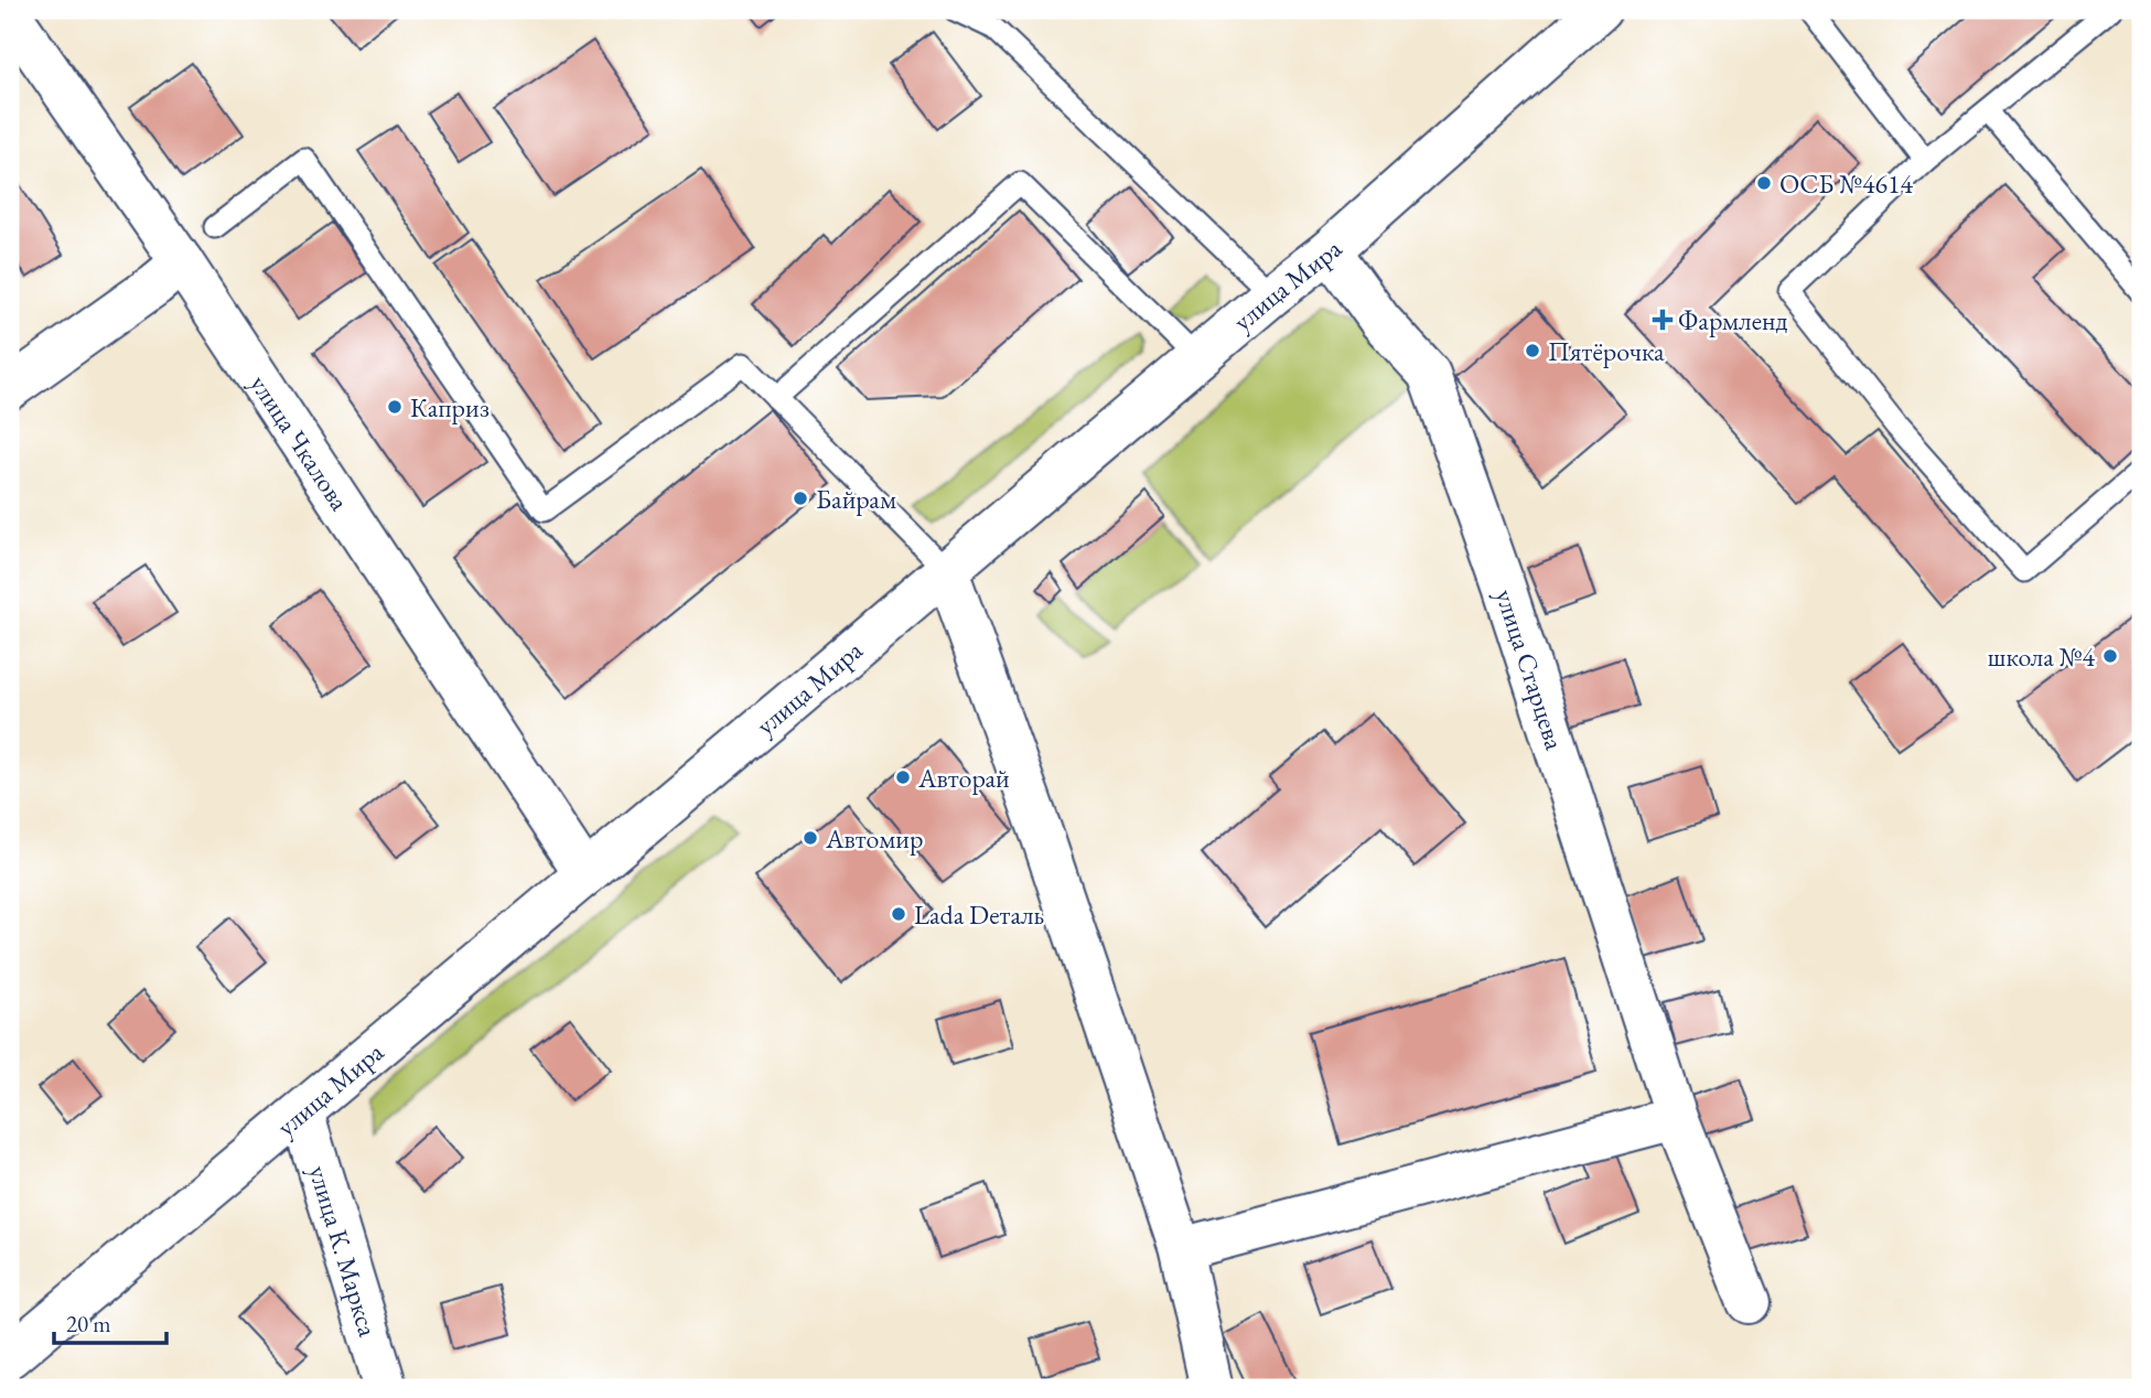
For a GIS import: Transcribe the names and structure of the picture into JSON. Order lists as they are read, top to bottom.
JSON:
{
  "streets": {
    "street": [
      "улица Мира",
      "улица Чкалова",
      "улица Старцева",
      "улица К. Маркса"
    ]
  },
  "crossings": [
    ["улица Мира", "улица Чкалова"],
    ["улица Мира", "улица Старцева"],
    ["улица Мира", "улица К. Маркса"]
  ],
  "places": {
    "other": [
      "ОСБ №4614",
      "Пятёрочка",
      "Каприз",
      "Байрам",
      "школа №4",
      "Авторай",
      "Автомир",
      "Lada Dеталь"
    ],
    "health": ["Фармленд"]
  },
  "scale_bar": "20 m"
}
